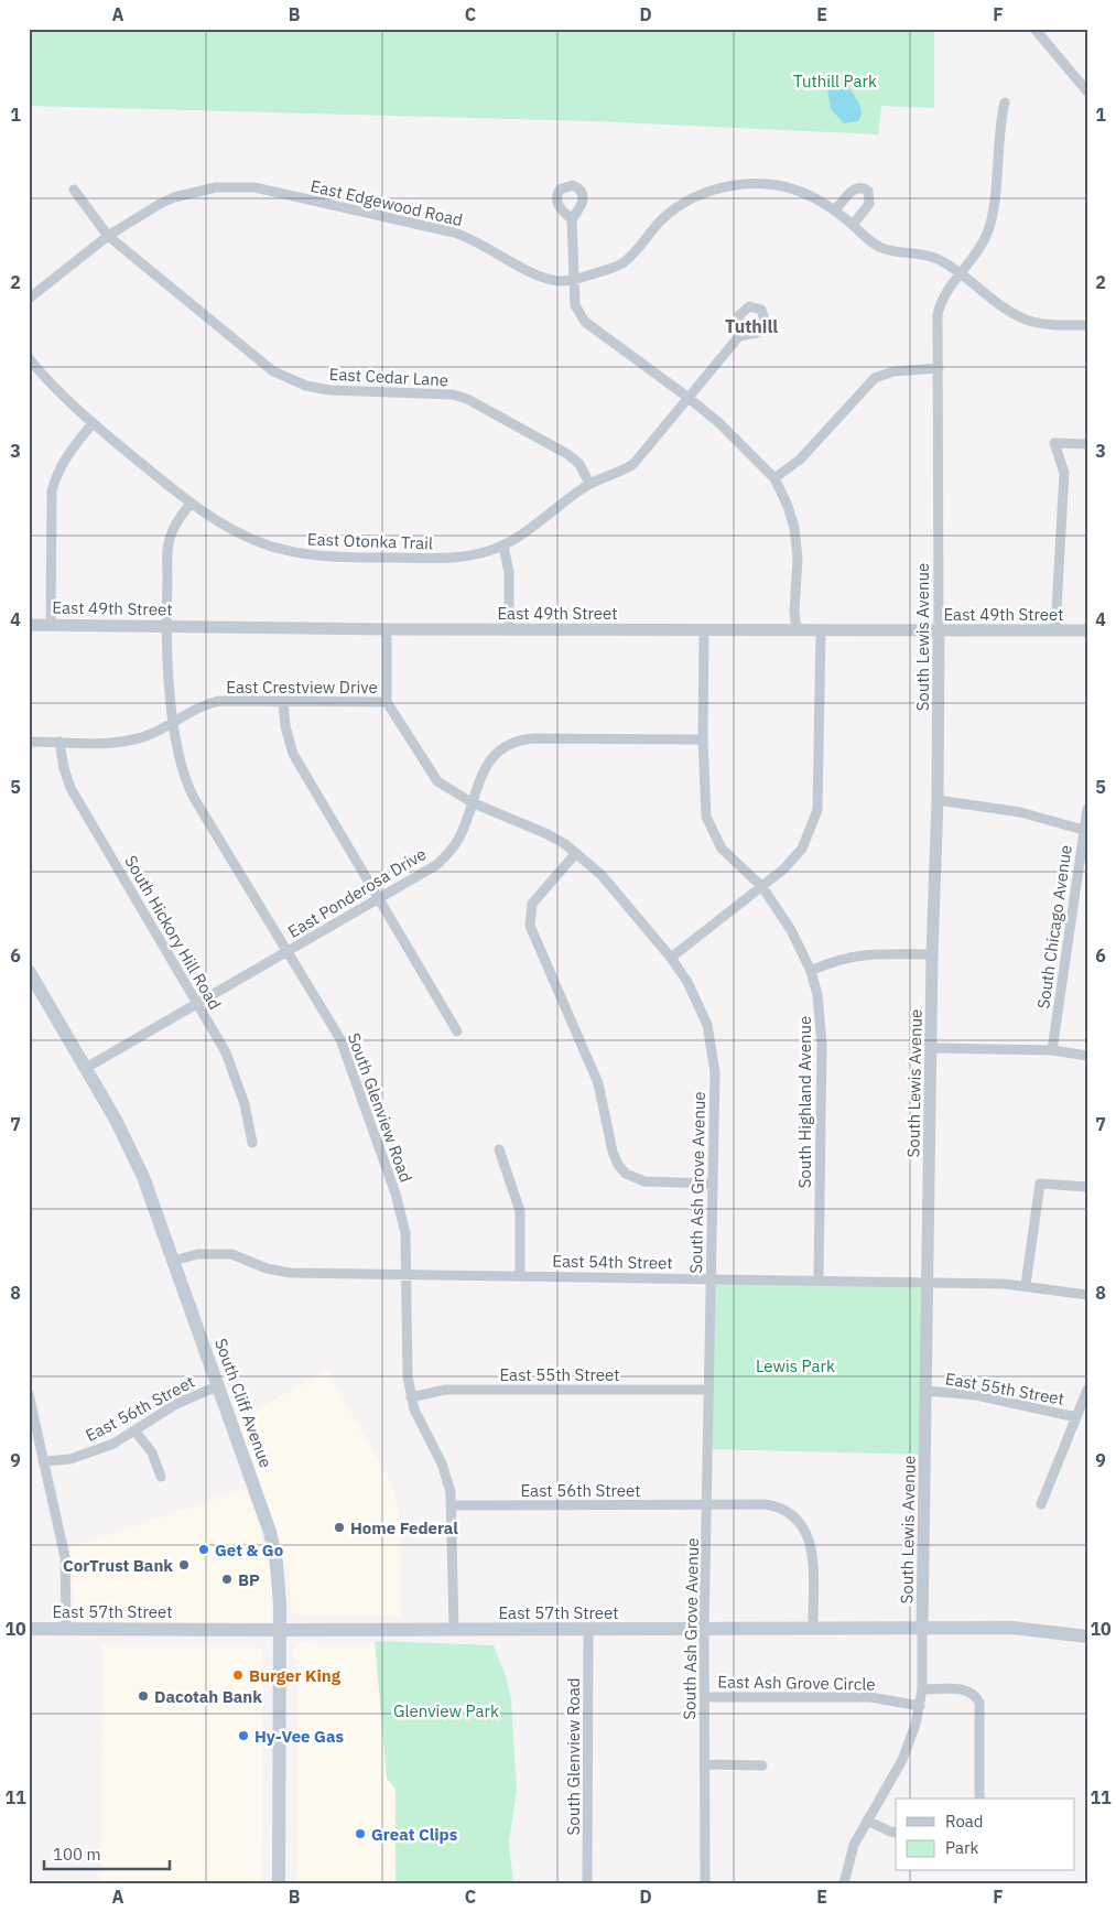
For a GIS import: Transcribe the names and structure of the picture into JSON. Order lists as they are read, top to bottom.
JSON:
{
  "streets": {
    "main road": ["South Cliff Avenue", "East 57th Street"],
    "street": [
      "East Edgewood Road",
      "East Cedar Lane",
      "East Otonka Trail",
      "East 49th Street",
      "South Lewis Avenue",
      "East Crestview Drive",
      "East Ponderosa Drive",
      "South Chicago Avenue",
      "South Hickory Hill Road",
      "South Highland Avenue",
      "South Glenview Road",
      "South Ash Grove Avenue",
      "East 54th Street",
      "East 55th Street",
      "East 56th Street",
      "East Ash Grove Circle"
    ]
  },
  "crossings": [
    ["East Edgewood Road", "East Cedar Lane"],
    ["East Edgewood Road", "South Lewis Avenue"],
    ["East Cedar Lane", "East Otonka Trail"],
    ["East Otonka Trail", "South Glenview Road"],
    ["East 49th Street", "South Lewis Avenue"],
    ["East 49th Street", "South Highland Avenue"],
    ["East 49th Street", "South Glenview Road"],
    ["South Lewis Avenue", "East 54th Street"],
    ["South Lewis Avenue", "East 55th Street"],
    ["South Lewis Avenue", "East 57th Street"],
    ["South Lewis Avenue", "East Ash Grove Circle"],
    ["East Crestview Drive", "South Hickory Hill Road"],
    ["East Crestview Drive", "South Glenview Road"],
    ["East Crestview Drive", "South Ash Grove Avenue"],
    ["East Ponderosa Drive", "South Hickory Hill Road"],
    ["East Ponderosa Drive", "South Highland Avenue"],
    ["East Ponderosa Drive", "South Glenview Road"],
    ["East Ponderosa Drive", "South Ash Grove Avenue"],
    ["East Ponderosa Drive", "South Cliff Avenue"],
    ["South Highland Avenue", "East 54th Street"],
    ["South Glenview Road", "East 54th Street"],
    ["South Glenview Road", "East 55th Street"],
    ["South Glenview Road", "East 56th Street"],
    ["South Glenview Road", "East 57th Street"],
    ["South Ash Grove Avenue", "East 54th Street"],
    ["South Ash Grove Avenue", "East 55th Street"],
    ["South Ash Grove Avenue", "East 56th Street"],
    ["South Ash Grove Avenue", "East 57th Street"],
    ["South Ash Grove Avenue", "East Ash Grove Circle"],
    ["East 54th Street", "South Cliff Avenue"],
    ["South Cliff Avenue", "East 56th Street"],
    ["South Cliff Avenue", "East 57th Street"],
    ["East 56th Street", "East 57th Street"]
  ],
  "districts": ["Tuthill"],
  "parks": ["Tuthill Park", "Lewis Park", "Glenview Park"],
  "places": [
    "Home Federal",
    "Get & Go",
    "CorTrust Bank",
    "BP",
    "Burger King",
    "Dacotah Bank",
    "Hy-Vee Gas",
    "Great Clips"
  ],
  "legend": ["Road", "Park"],
  "scale_bar": "100 m",
  "grid": {
    "columns": [
      "A",
      "B",
      "C",
      "D",
      "E",
      "F"
    ],
    "rows": [
      "1",
      "2",
      "3",
      "4",
      "5",
      "6",
      "7",
      "8",
      "9",
      "10",
      "11"
    ]
  }
}
